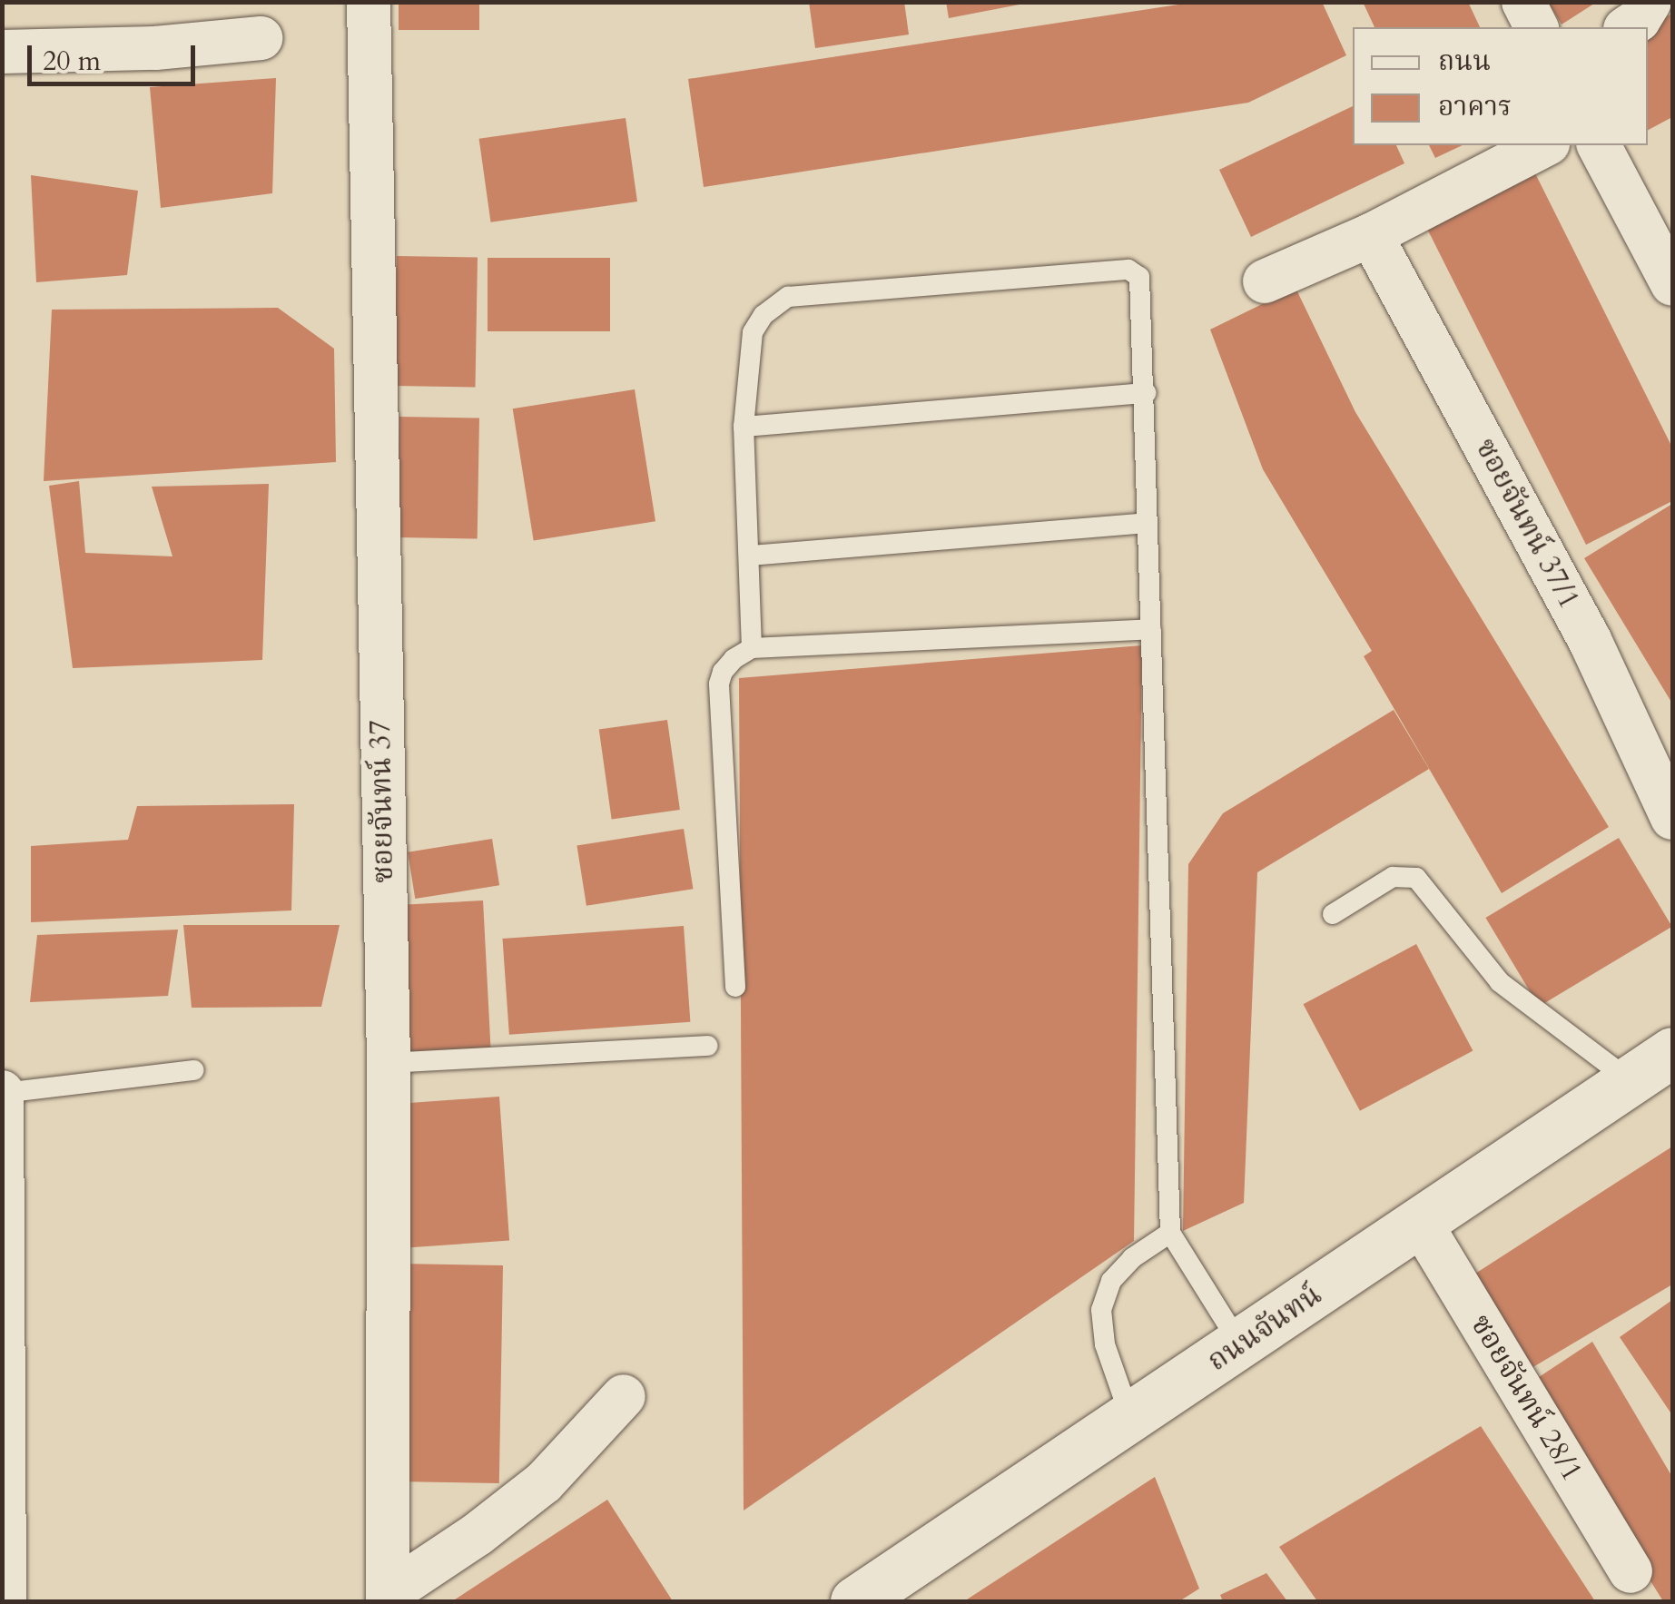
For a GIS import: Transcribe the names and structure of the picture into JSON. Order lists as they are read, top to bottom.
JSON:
{
  "streets": {
    "main road": ["ถนนจันทน์"],
    "street": ["ซอยจันทน์ 37/1", "ซอยจันทน์ 37", "ซอยจันทน์ 28/1"]
  },
  "crossings": [
    ["ถนนจันทน์", "ซอยจันทน์ 28/1"]
  ],
  "legend": ["ถนน", "อาคาร"],
  "scale_bar": "20 m"
}
